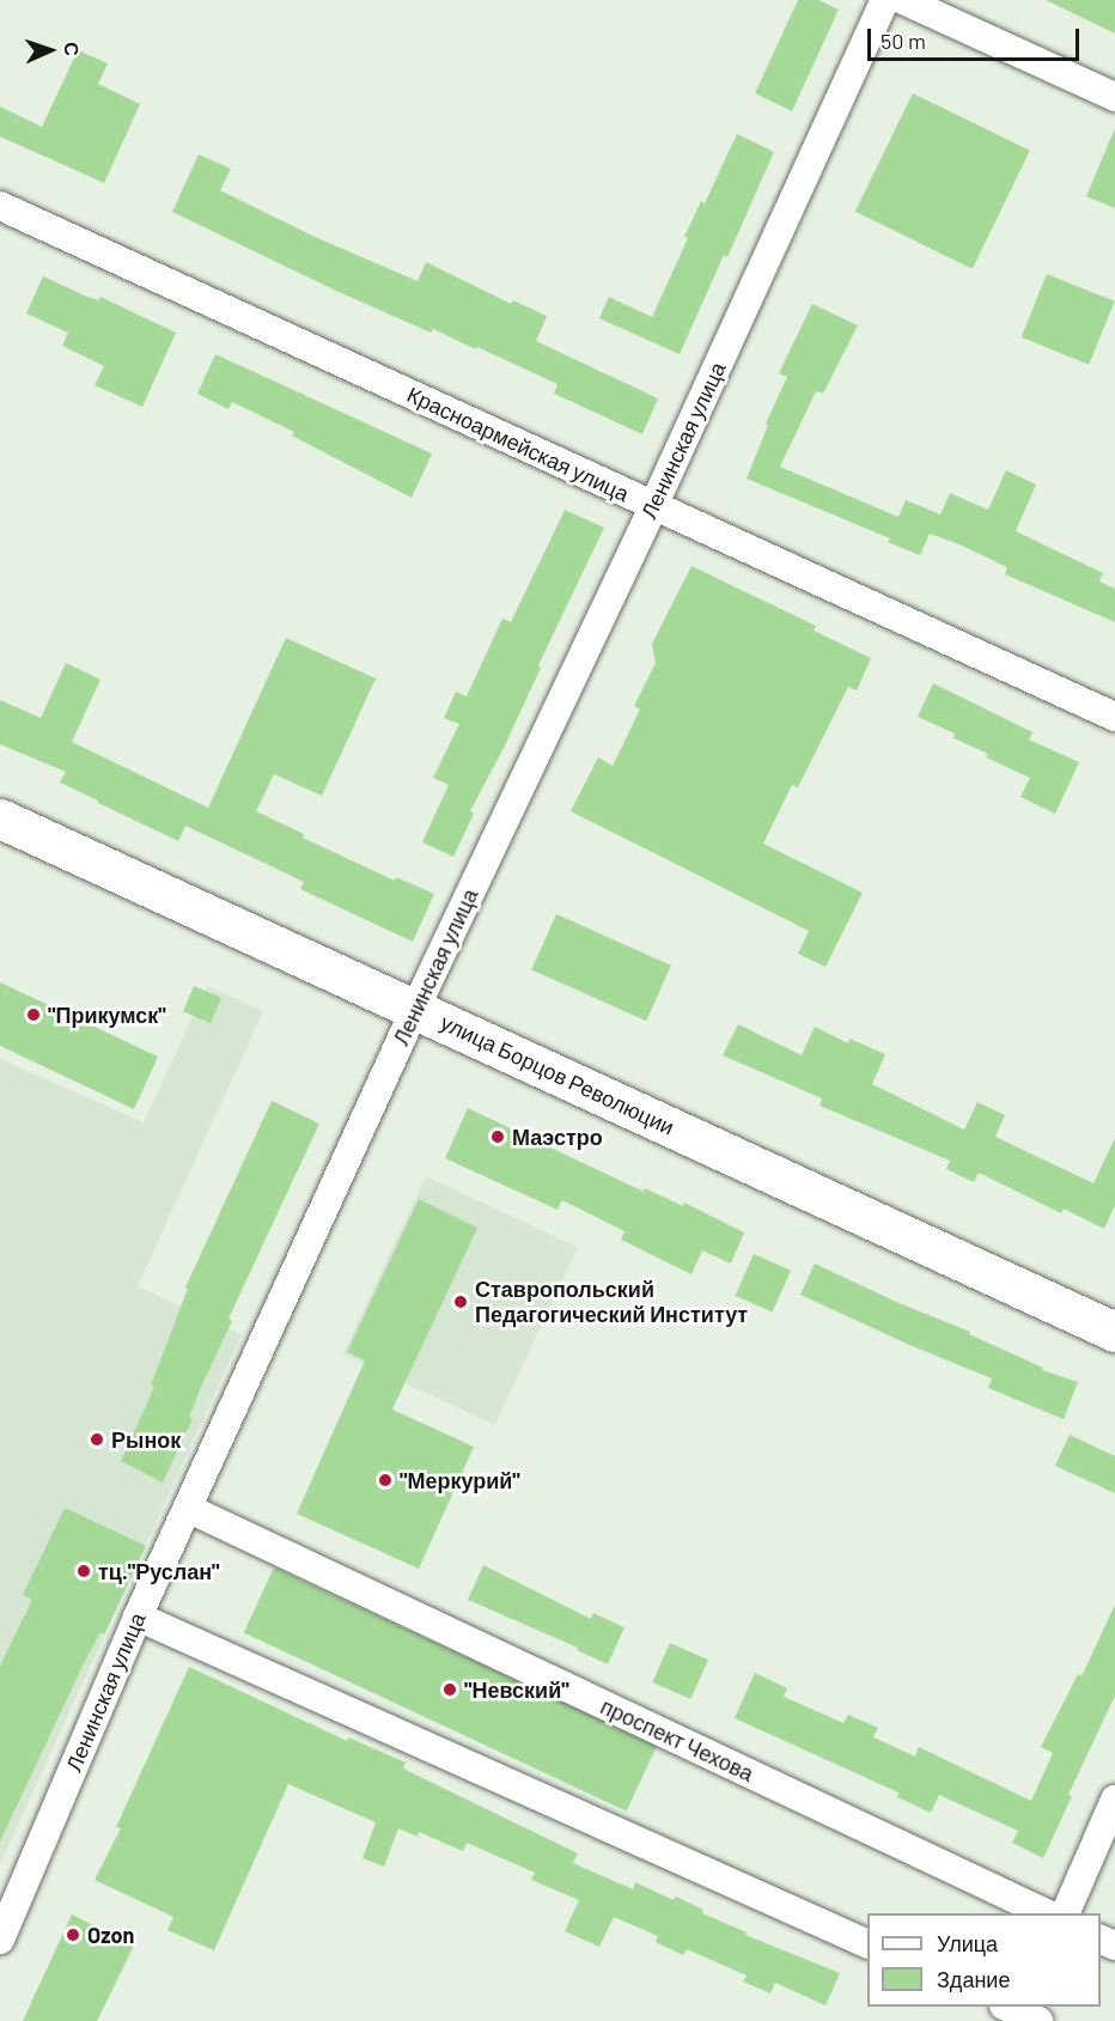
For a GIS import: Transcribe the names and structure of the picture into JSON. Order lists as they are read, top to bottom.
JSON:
{
  "streets": {
    "main road": ["улица Борцов Революции"],
    "street": ["Ленинская улица", "Красноармейская улица", "проспект Чехова"]
  },
  "crossings": [
    ["Ленинская улица", "Красноармейская улица"],
    ["Ленинская улица", "улица Борцов Революции"],
    ["Ленинская улица", "проспект Чехова"]
  ],
  "places": [
    "\"Прикумск\"",
    "Маэстро",
    "Ставропольский Педагогический Институт",
    "Рынок",
    "\"Меркурий\"",
    "тц.\"Руслан\"",
    "\"Невский\"",
    "Ozon"
  ],
  "legend": ["Улица", "Здание"],
  "scale_bar": "50 m",
  "north": "right"
}
